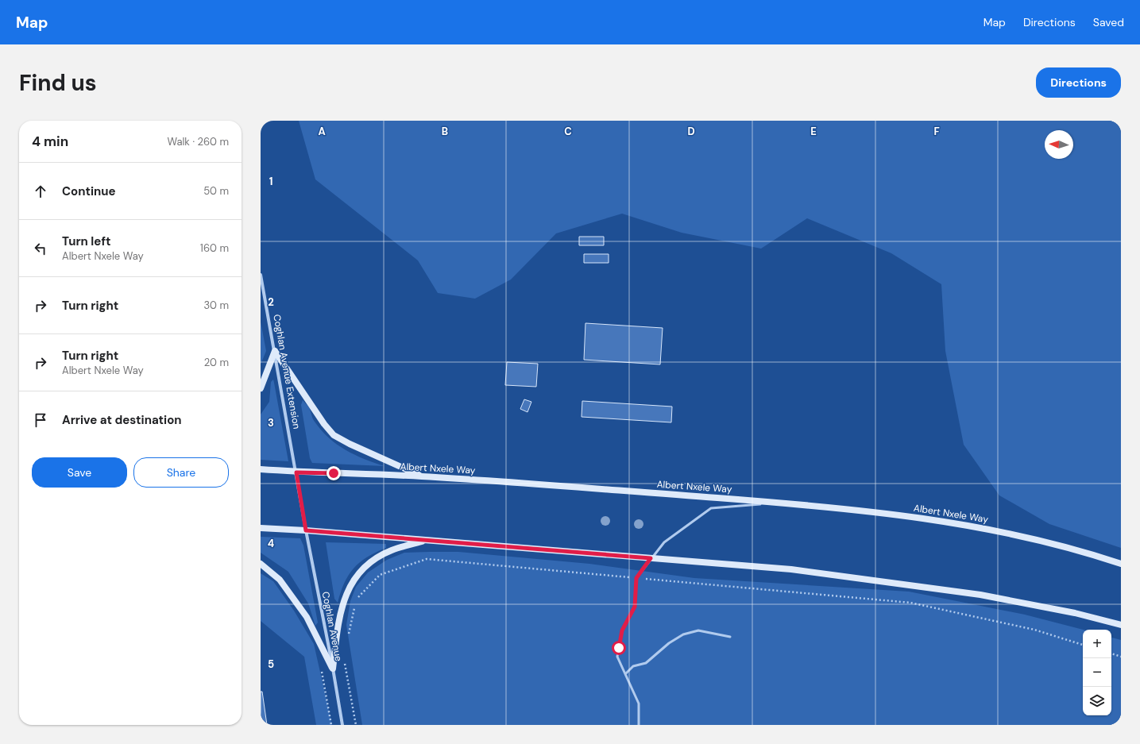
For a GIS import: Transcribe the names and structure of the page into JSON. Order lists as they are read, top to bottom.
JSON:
{
  "streets": {
    "main road": ["Albert Nxele Way"],
    "street": ["Coghlan Avenue Extension", "Coghlan Avenue"]
  },
  "crossings": [
    ["Coghlan Avenue Extension", "Albert Nxele Way"],
    ["Coghlan Avenue Extension", "Coghlan Avenue"]
  ],
  "north": "left",
  "page": {
    "header": "Map",
    "nav": ["Map", "Directions", "Saved"],
    "buttons": [
      "Directions",
      ["Save", "Share"]
    ],
    "title": "Find us",
    "heading": ["4 min", "Walk · 260 m"],
    "list": [
      ["Continue", "50 m"],
      ["Turn left", "Albert Nxele Way", "160 m"],
      ["Turn right", "30 m"],
      ["Turn right", "Albert Nxele Way", "20 m"],
      "Arrive at destination"
    ],
    "map_buttons": ["+", "−"]
  },
  "grid": {
    "columns": [
      "A",
      "B",
      "C",
      "D",
      "E",
      "F"
    ],
    "rows": [
      "1",
      "2",
      "3",
      "4",
      "5"
    ]
  }
}
